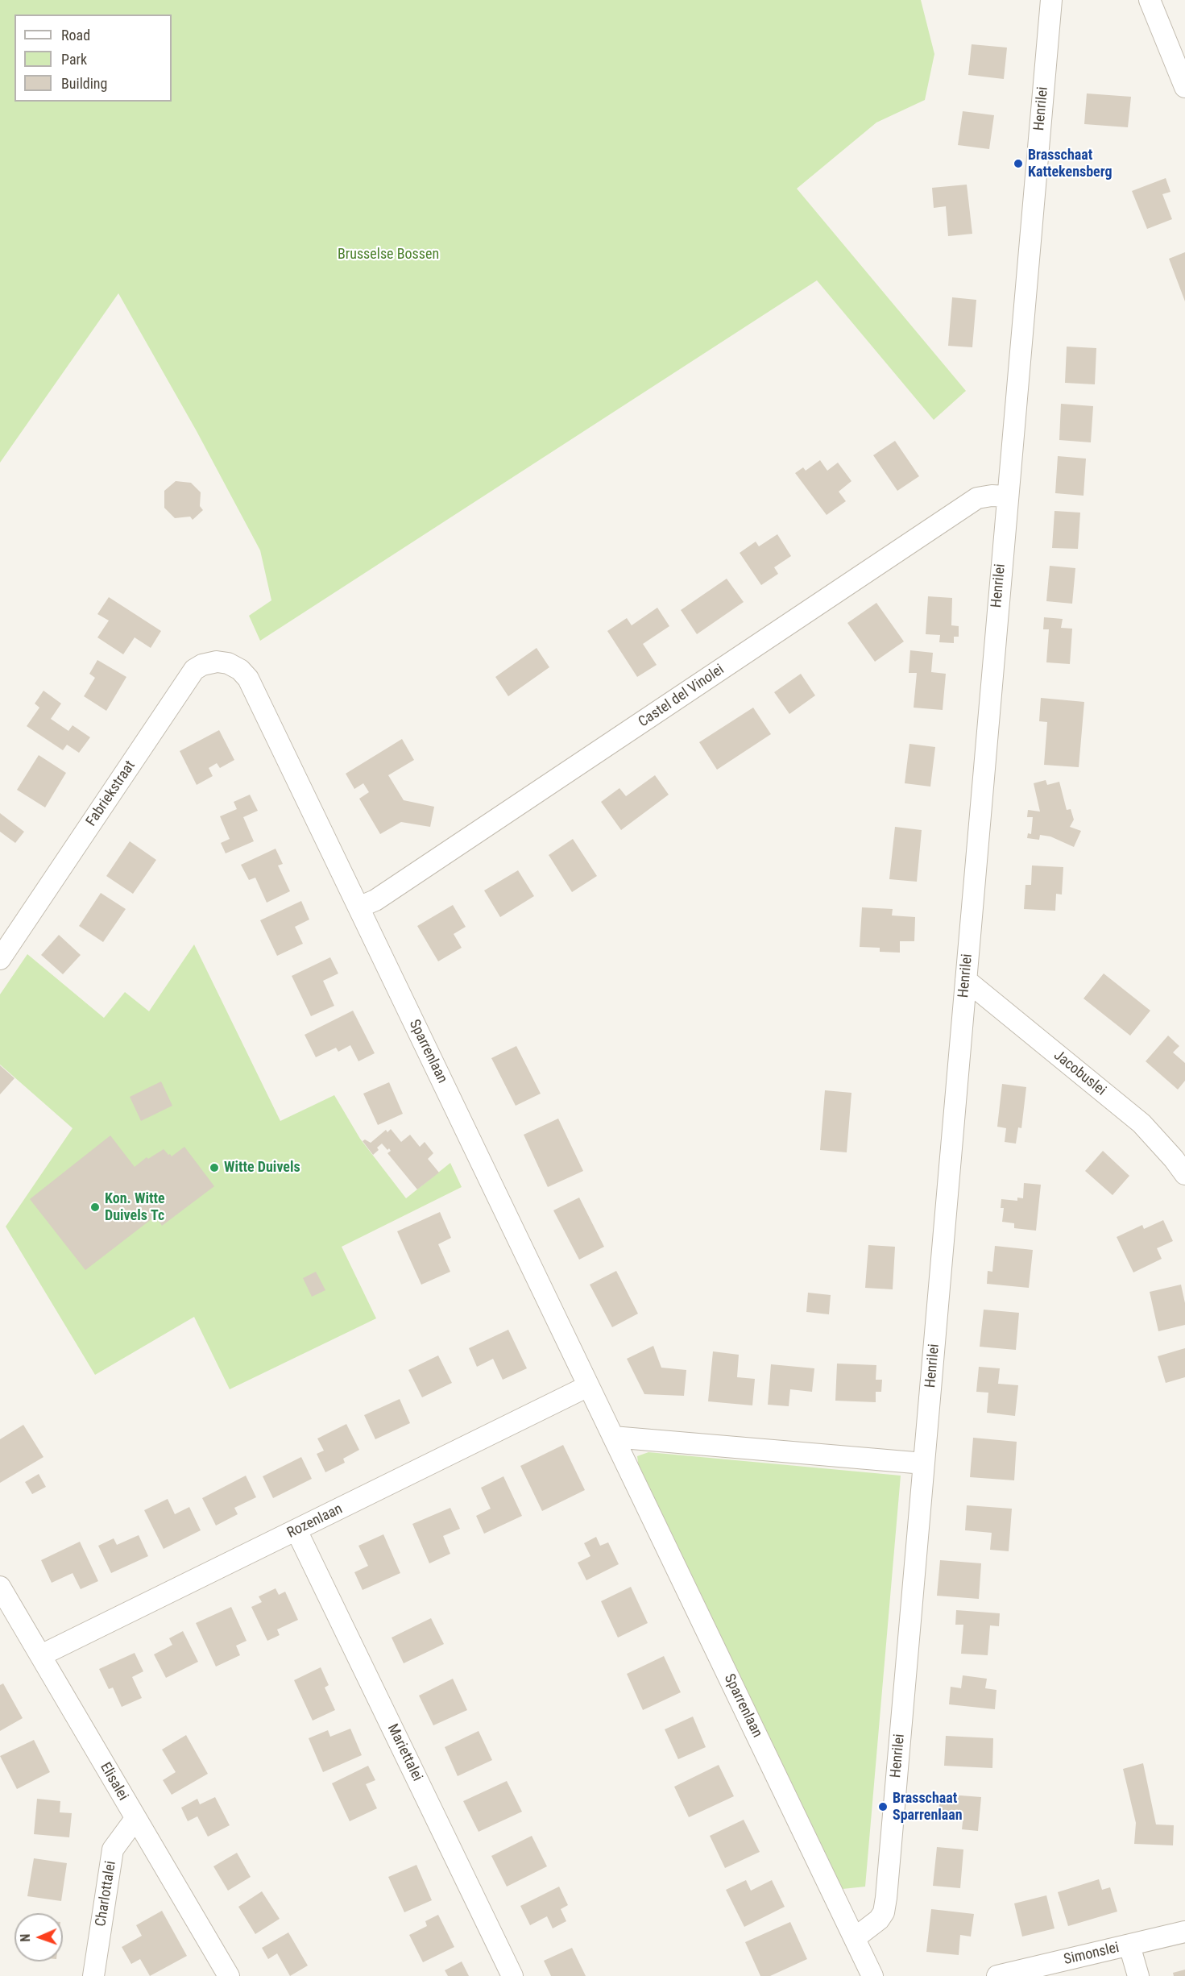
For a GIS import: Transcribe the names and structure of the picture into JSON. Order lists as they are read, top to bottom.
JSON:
{
  "streets": {
    "street": [
      "Henrilei",
      "Castel del Vinolei",
      "Fabriekstraat",
      "Sparrenlaan",
      "Jacobuslei",
      "Rozenlaan",
      "Mariettalei",
      "Elisalei",
      "Charlottalei",
      "Simonslei"
    ]
  },
  "crossings": [
    ["Henrilei", "Castel del Vinolei"],
    ["Henrilei", "Sparrenlaan"],
    ["Henrilei", "Jacobuslei"],
    ["Castel del Vinolei", "Sparrenlaan"],
    ["Fabriekstraat", "Sparrenlaan"],
    ["Sparrenlaan", "Rozenlaan"],
    ["Rozenlaan", "Mariettalei"],
    ["Rozenlaan", "Elisalei"],
    ["Elisalei", "Charlottalei"]
  ],
  "parks": ["Brusselse Bossen"],
  "places": [
    "Brasschaat Kattekensberg",
    "Witte Duivels",
    "Kon. Witte Duivels Tc",
    "Brasschaat Sparrenlaan"
  ],
  "legend": ["Road", "Park", "Building"],
  "north": "left"
}
